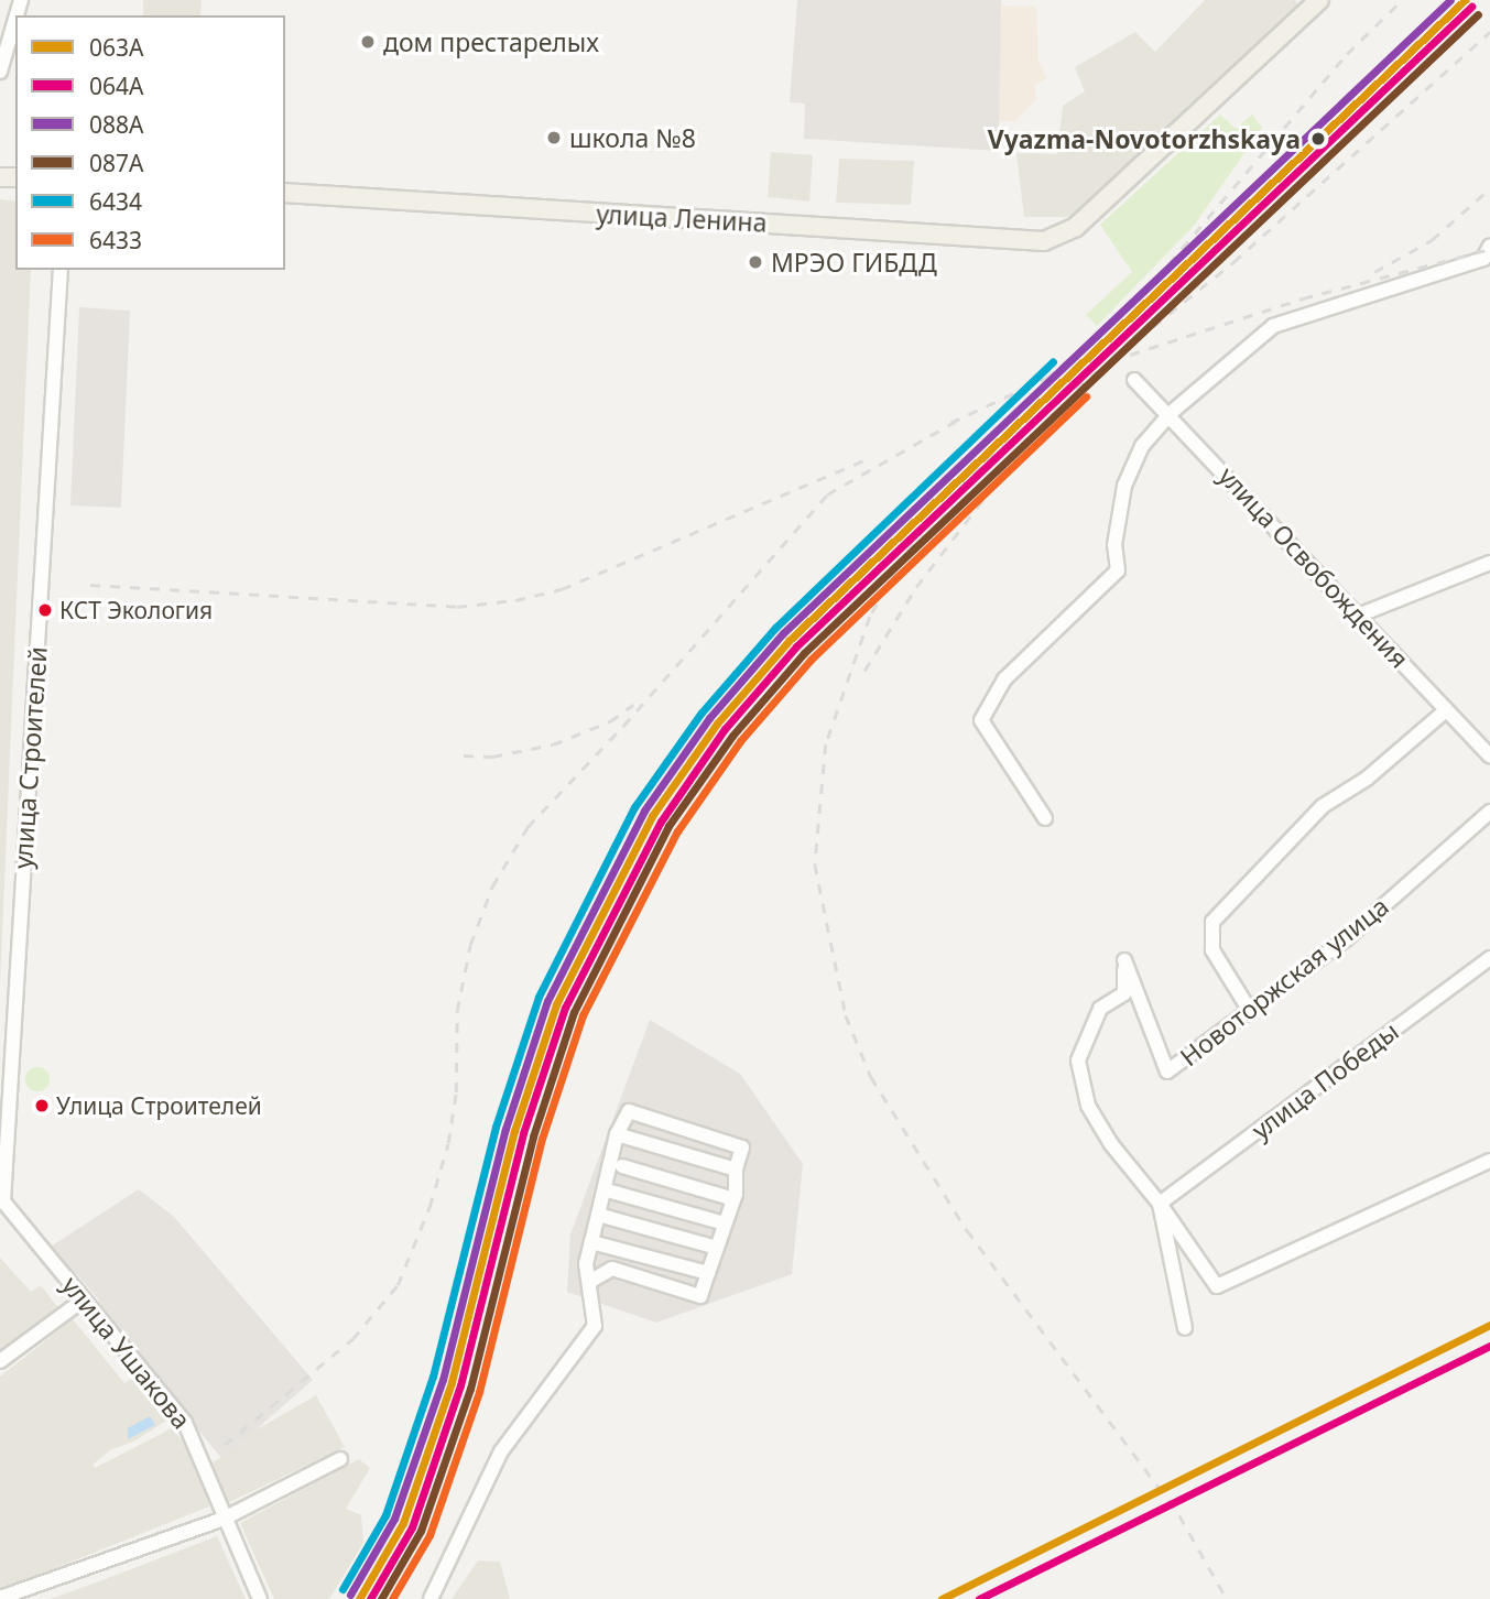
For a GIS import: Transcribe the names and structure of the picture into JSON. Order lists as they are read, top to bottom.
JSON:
{
  "streets": {
    "main road": ["улица Ленина"],
    "street": [
      "улица Освобождения",
      "улица Строителей",
      "Новоторжская улица",
      "улица Победы",
      "улица Ушакова"
    ]
  },
  "crossings": [
    ["улица Строителей", "улица Ушакова"],
    ["Новоторжская улица", "улица Победы"]
  ],
  "places": [
    "дом престарелых",
    "школа №8",
    "Vyazma-Novotorzhskaya",
    "МРЭО ГИБДД",
    "КСТ Экология",
    "Улица Строителей"
  ],
  "lines": [
    "transit line 063А",
    "transit line 088А",
    "transit line 064А",
    "transit line 087А",
    "transit line 6434",
    "transit line 6433"
  ],
  "legend": [
    "063А",
    "064А",
    "088А",
    "087А",
    "6434",
    "6433"
  ]
}
